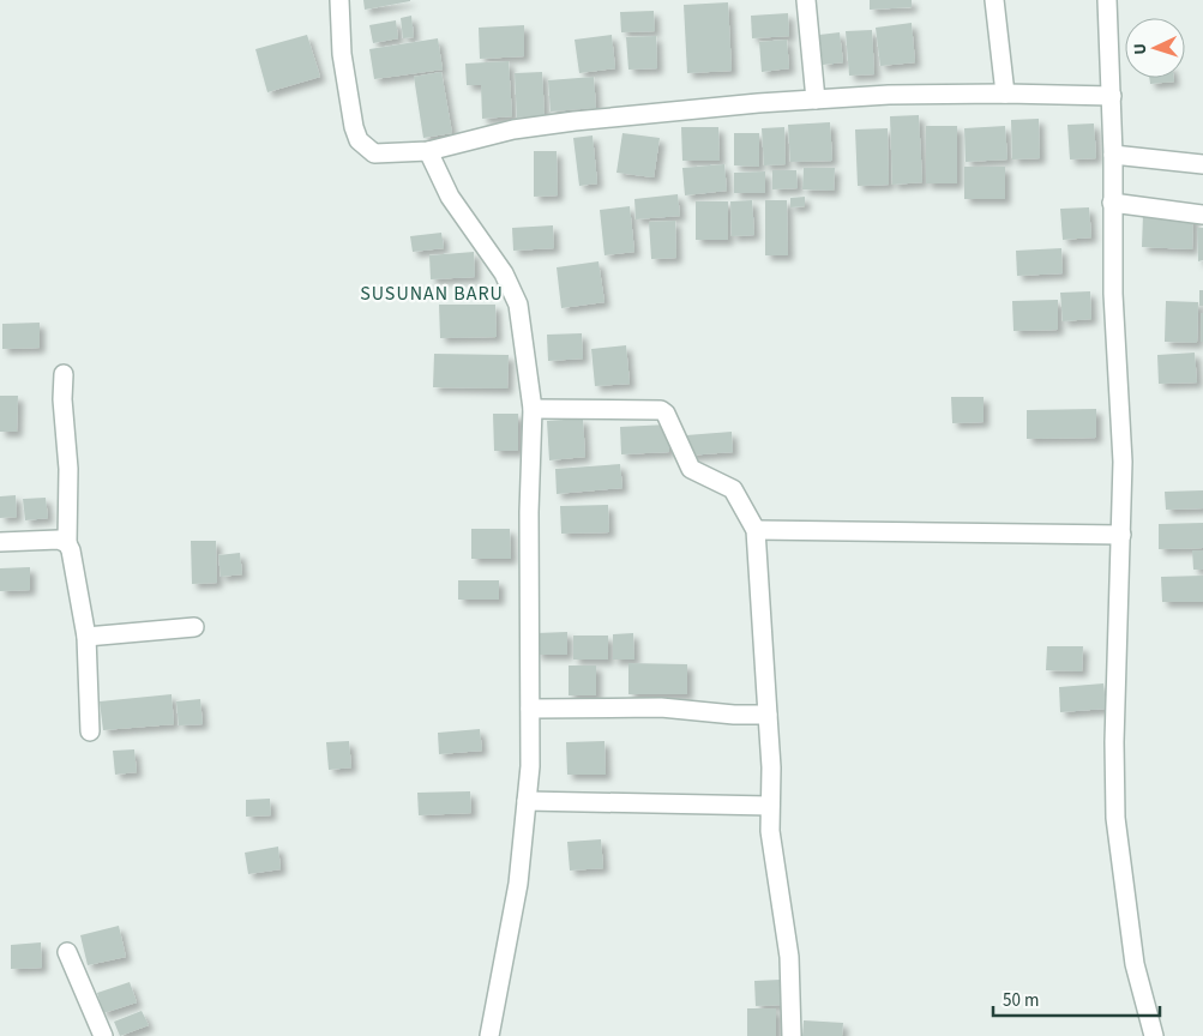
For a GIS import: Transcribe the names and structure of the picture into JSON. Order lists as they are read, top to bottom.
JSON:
{
  "districts": ["SUSUNAN BARU"],
  "scale_bar": "50 m",
  "north": "left"
}
